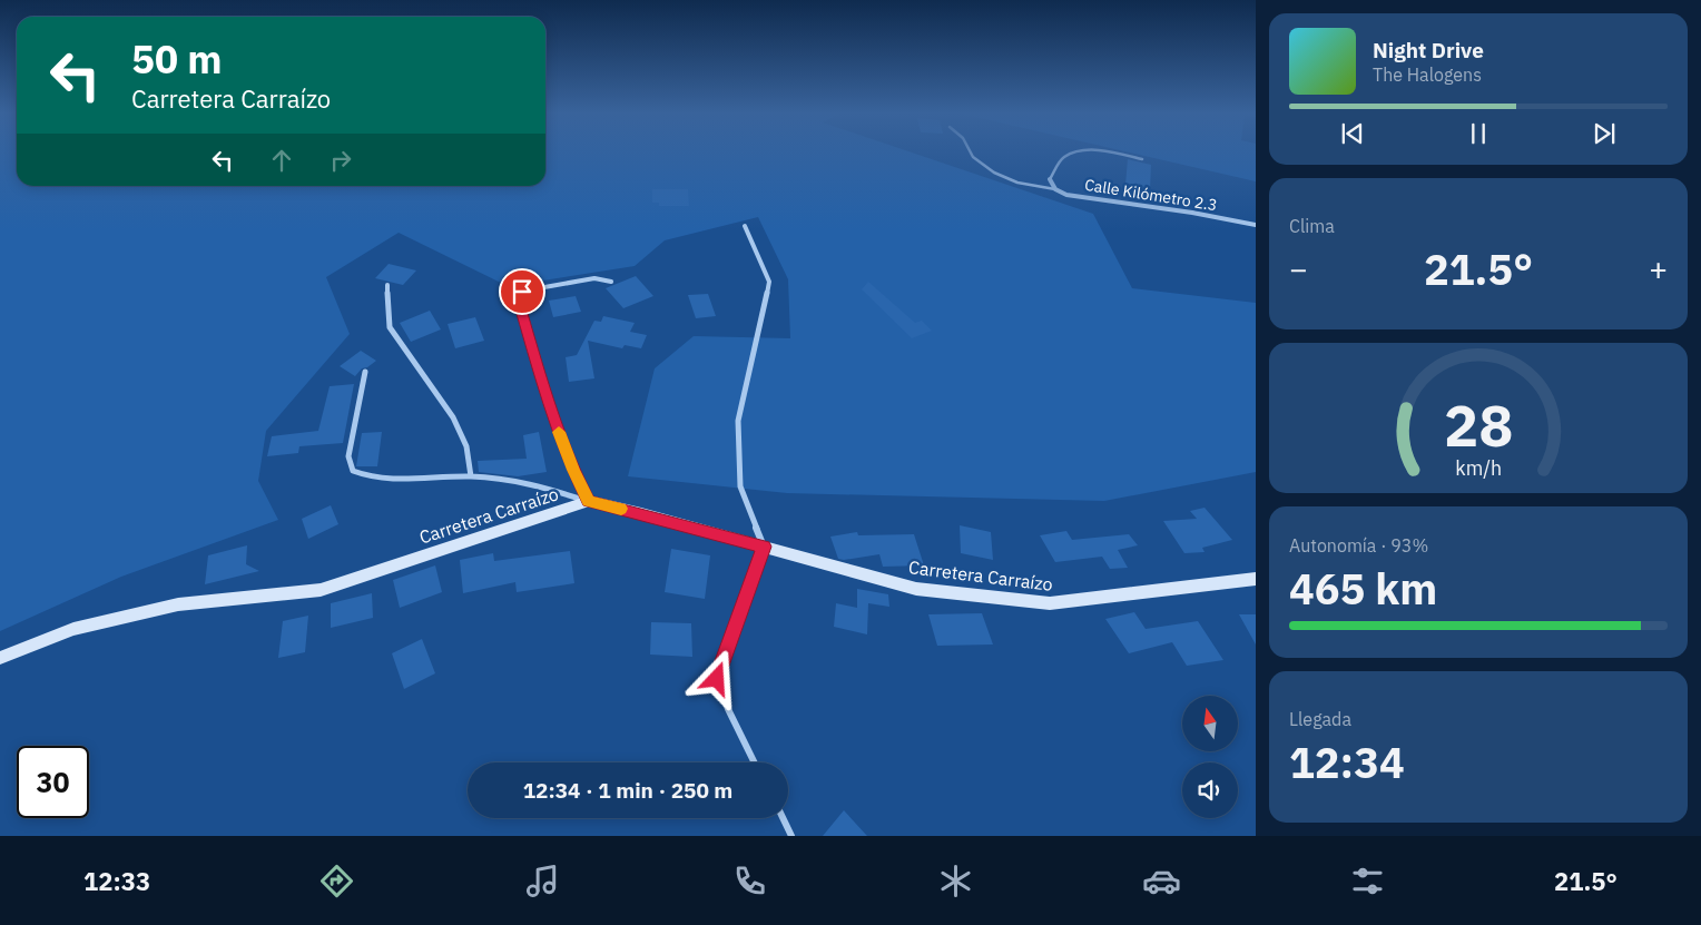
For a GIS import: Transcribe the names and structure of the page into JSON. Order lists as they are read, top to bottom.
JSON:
{
  "streets": {
    "street": ["Calle Kilómetro 2.3", "Carretera Carraízo"]
  },
  "north": "top",
  "page": {
    "turn": ["50 m", "Carretera Carraízo"],
    "song": ["Night Drive", "The Halogens"],
    "tile": [
      "Clima",
      ["Autonomía · 93%", "465 km"],
      ["Llegada", "12:34"]
    ],
    "heat": ["−", "21.5°", "+"],
    "limit": "30",
    "trip": "12:34 · 1 min · 250 m",
    "tabs": ["12:33", "21.5°"],
    "gauge": ["28", "km/h"]
  }
}
